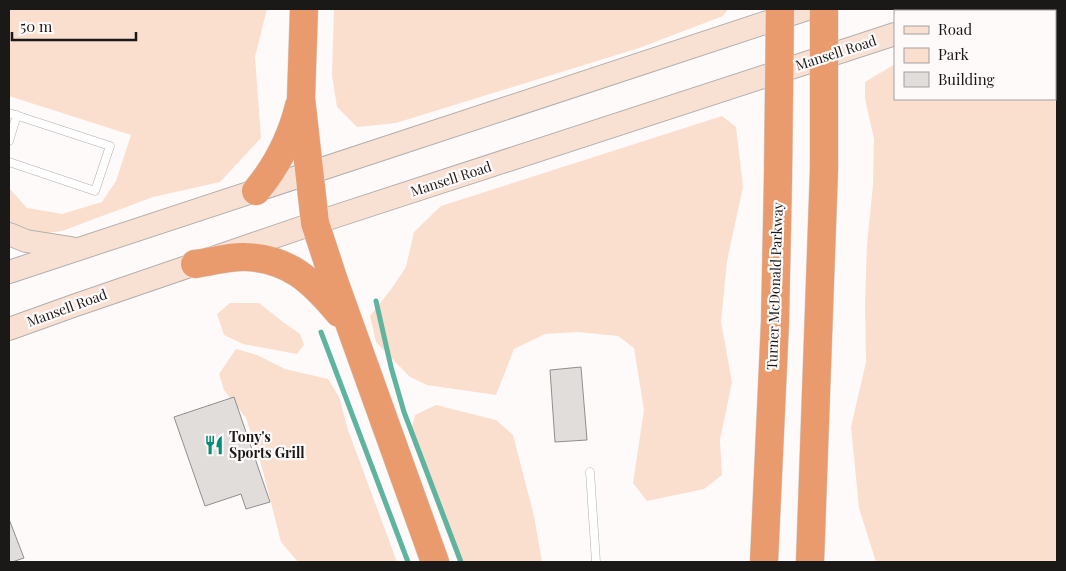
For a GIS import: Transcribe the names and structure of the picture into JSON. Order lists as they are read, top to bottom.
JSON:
{
  "streets": {
    "highway": ["Turner McDonald Parkway"],
    "main road": ["Mansell Road"]
  },
  "places": {
    "restaurant": ["Tony's Sports Grill"]
  },
  "legend": ["Road", "Park", "Building"],
  "scale_bar": "50 m"
}
